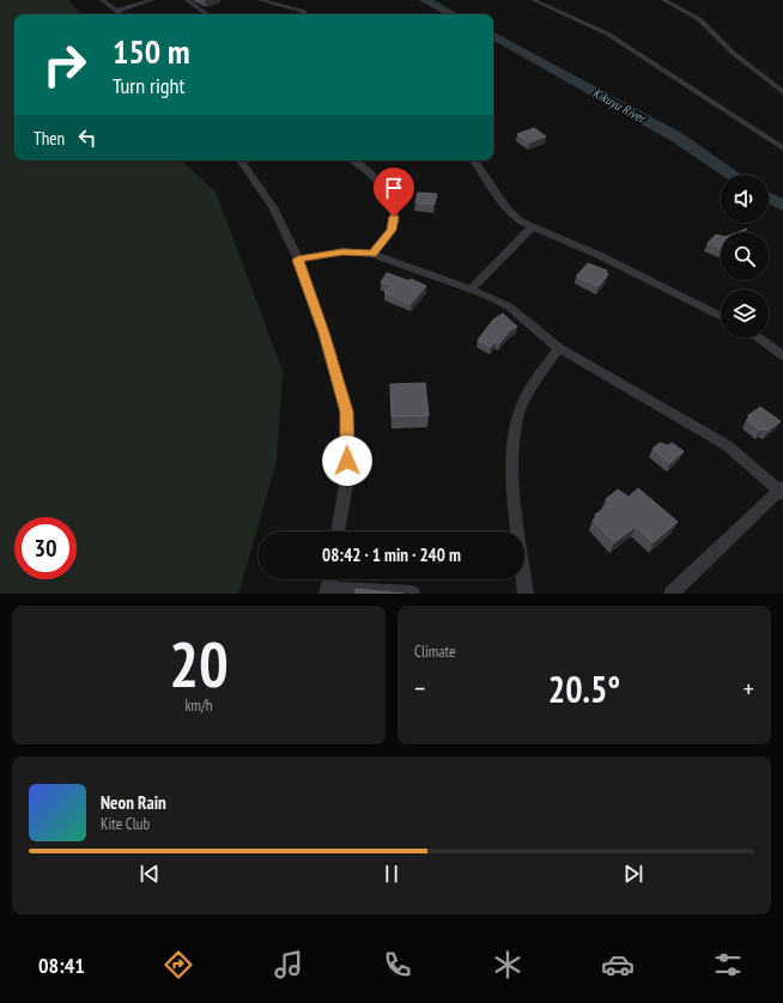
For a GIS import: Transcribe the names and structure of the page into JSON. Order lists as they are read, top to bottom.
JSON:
{
  "water": ["Kikuyu River"],
  "page": {
    "turn": ["150 m", "Turn right"],
    "then": "Then",
    "limit": "30",
    "trip": "08:42 · 1 min · 240 m",
    "tile": [
      ["20", "km/h"],
      "Climate"
    ],
    "heat": ["−", "20.5°", "+"],
    "song": ["Neon Rain", "Kite Club"],
    "tabs": "08:41"
  }
}
